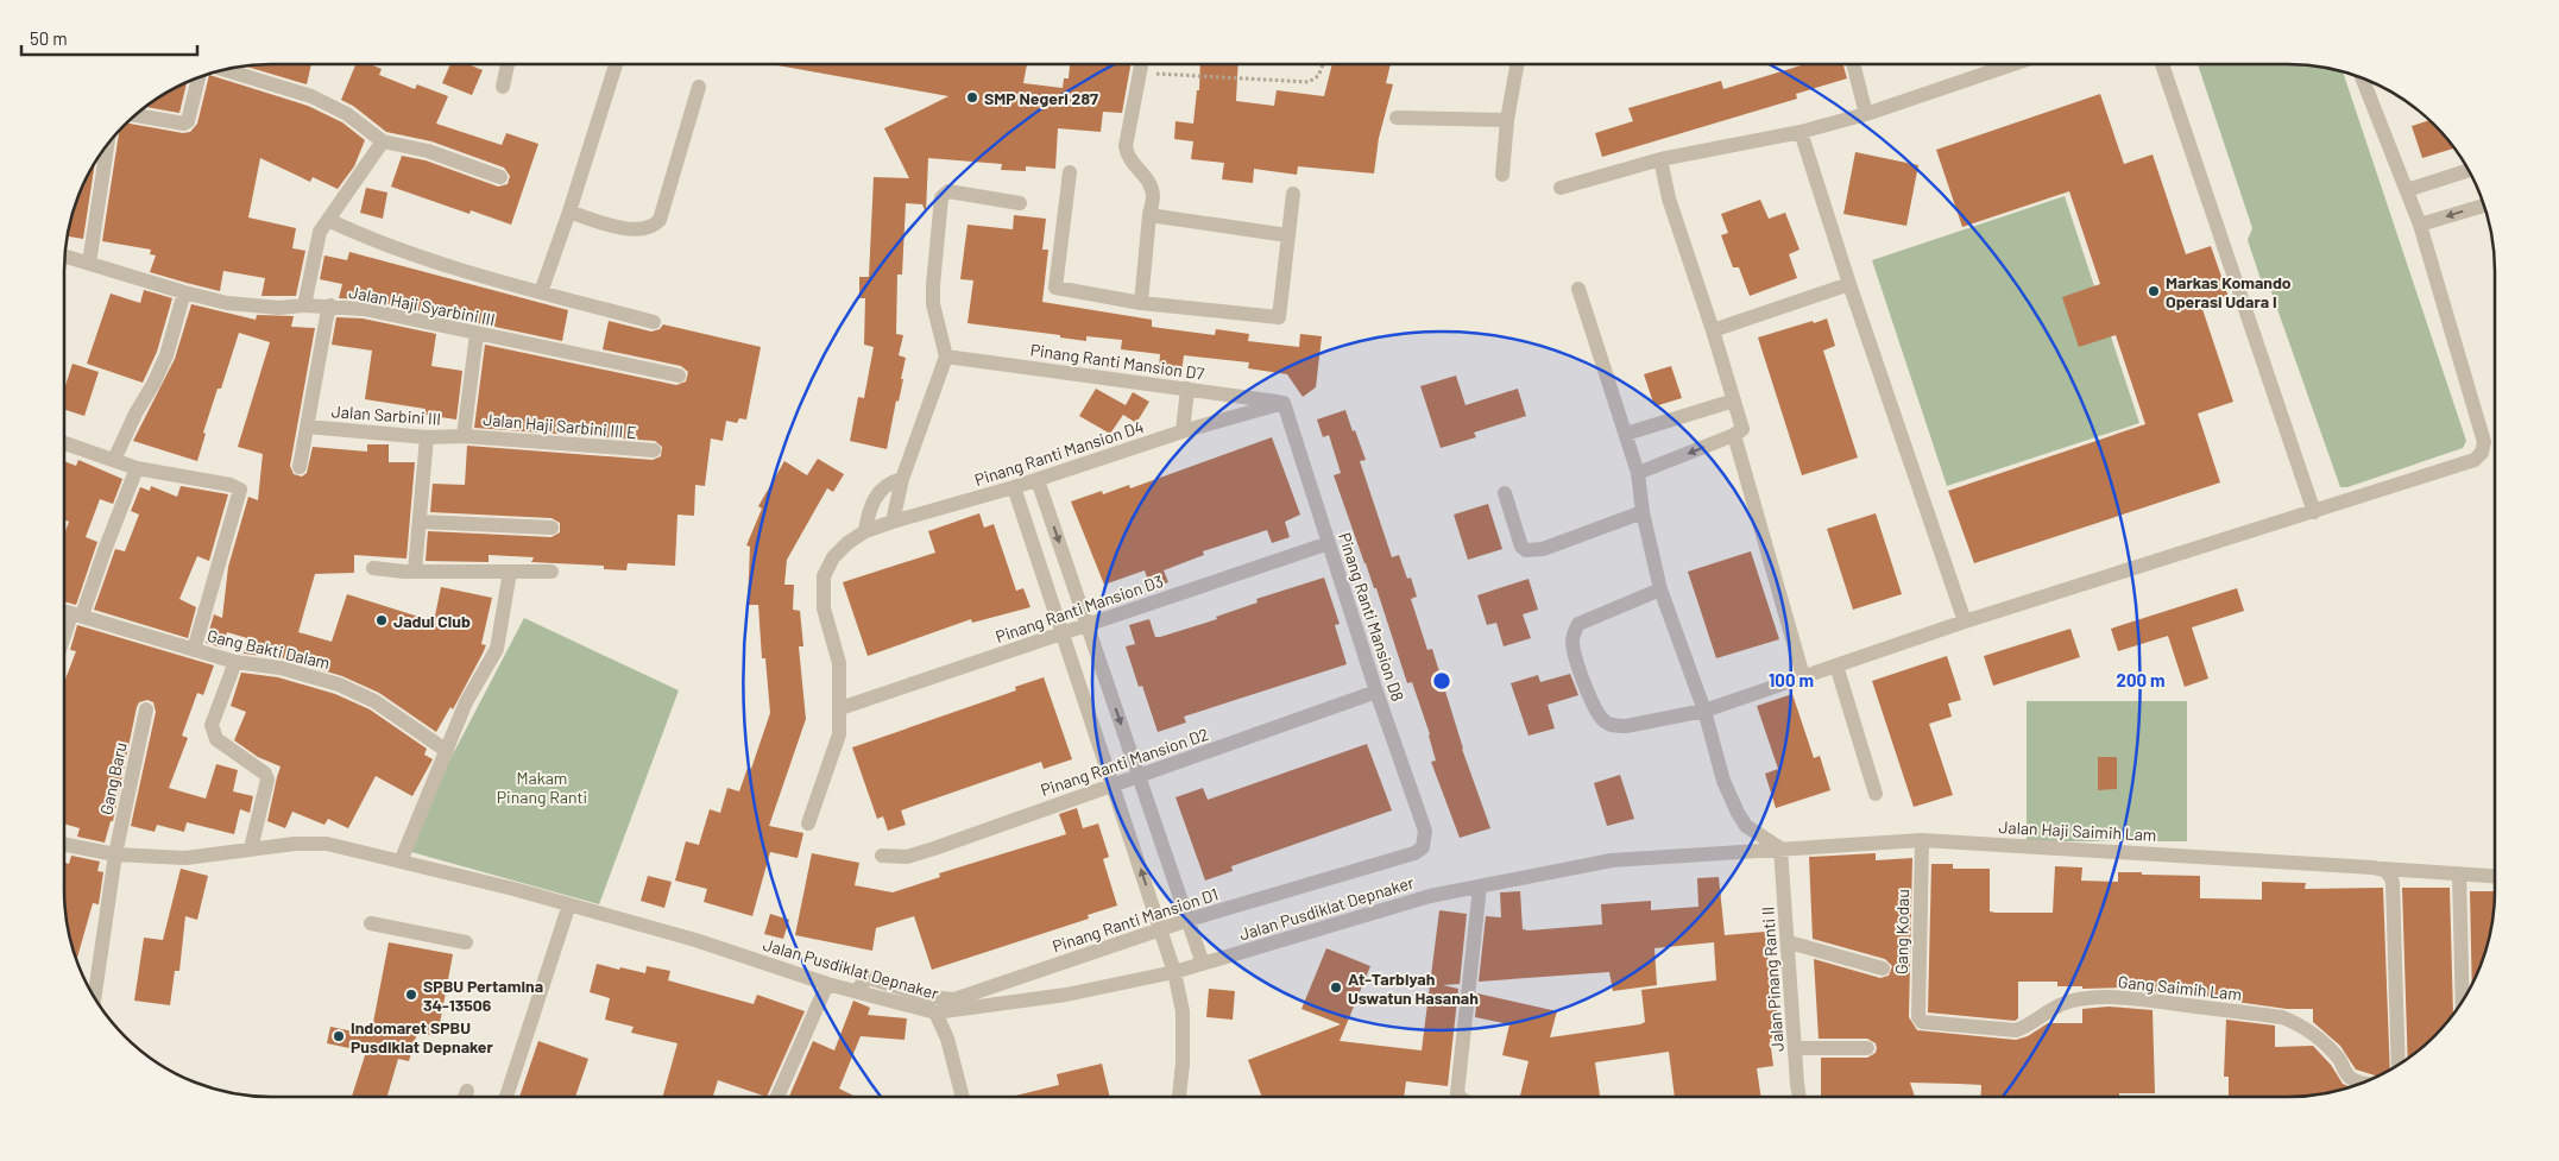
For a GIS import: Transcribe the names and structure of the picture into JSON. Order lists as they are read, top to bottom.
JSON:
{
  "streets": {
    "street": [
      "Jalan Haji Syarbini III",
      "Pinang Ranti Mansion D7",
      "Jalan Sarbini III",
      "Jalan Haji Sarbini III E",
      "Pinang Ranti Mansion D4",
      "Pinang Ranti Mansion D3",
      "Pinang Ranti Mansion D8",
      "Gang Bakti Dalam",
      "Pinang Ranti Mansion D2",
      "Gang Baru",
      "Jalan Haji Saimih Lam",
      "Jalan Pusdiklat Depnaker",
      "Pinang Ranti Mansion D1",
      "Gang Kodau",
      "Jalan Pinang Ranti II",
      "Gang Saimih Lam"
    ]
  },
  "crossings": [
    ["Pinang Ranti Mansion D7", "Pinang Ranti Mansion D4"],
    ["Pinang Ranti Mansion D7", "Pinang Ranti Mansion D8"],
    ["Jalan Sarbini III", "Jalan Haji Sarbini III E"],
    ["Pinang Ranti Mansion D4", "Pinang Ranti Mansion D3"],
    ["Pinang Ranti Mansion D4", "Pinang Ranti Mansion D8"],
    ["Pinang Ranti Mansion D3", "Pinang Ranti Mansion D8"],
    ["Pinang Ranti Mansion D8", "Pinang Ranti Mansion D2"],
    ["Pinang Ranti Mansion D8", "Pinang Ranti Mansion D1"],
    ["Gang Baru", "Jalan Pusdiklat Depnaker"],
    ["Jalan Haji Saimih Lam", "Jalan Pusdiklat Depnaker"],
    ["Jalan Haji Saimih Lam", "Gang Kodau"],
    ["Jalan Haji Saimih Lam", "Jalan Pinang Ranti II"],
    ["Jalan Pusdiklat Depnaker", "Pinang Ranti Mansion D1"],
    ["Jalan Pusdiklat Depnaker", "Jalan Pinang Ranti II"],
    ["Gang Kodau", "Gang Saimih Lam"]
  ],
  "parks": ["Makam Pinang Ranti"],
  "places": [
    "SMP Negeri 287",
    "Markas Komando Operasi Udara I",
    "Jadul Club",
    "At-Tarbiyah Uswatun Hasanah",
    "SPBU Pertamina 34-13506",
    "Indomaret SPBU Pusdiklat Depnaker"
  ],
  "scale_bar": "50 m",
  "rings": ["100 m", "200 m"]
}
